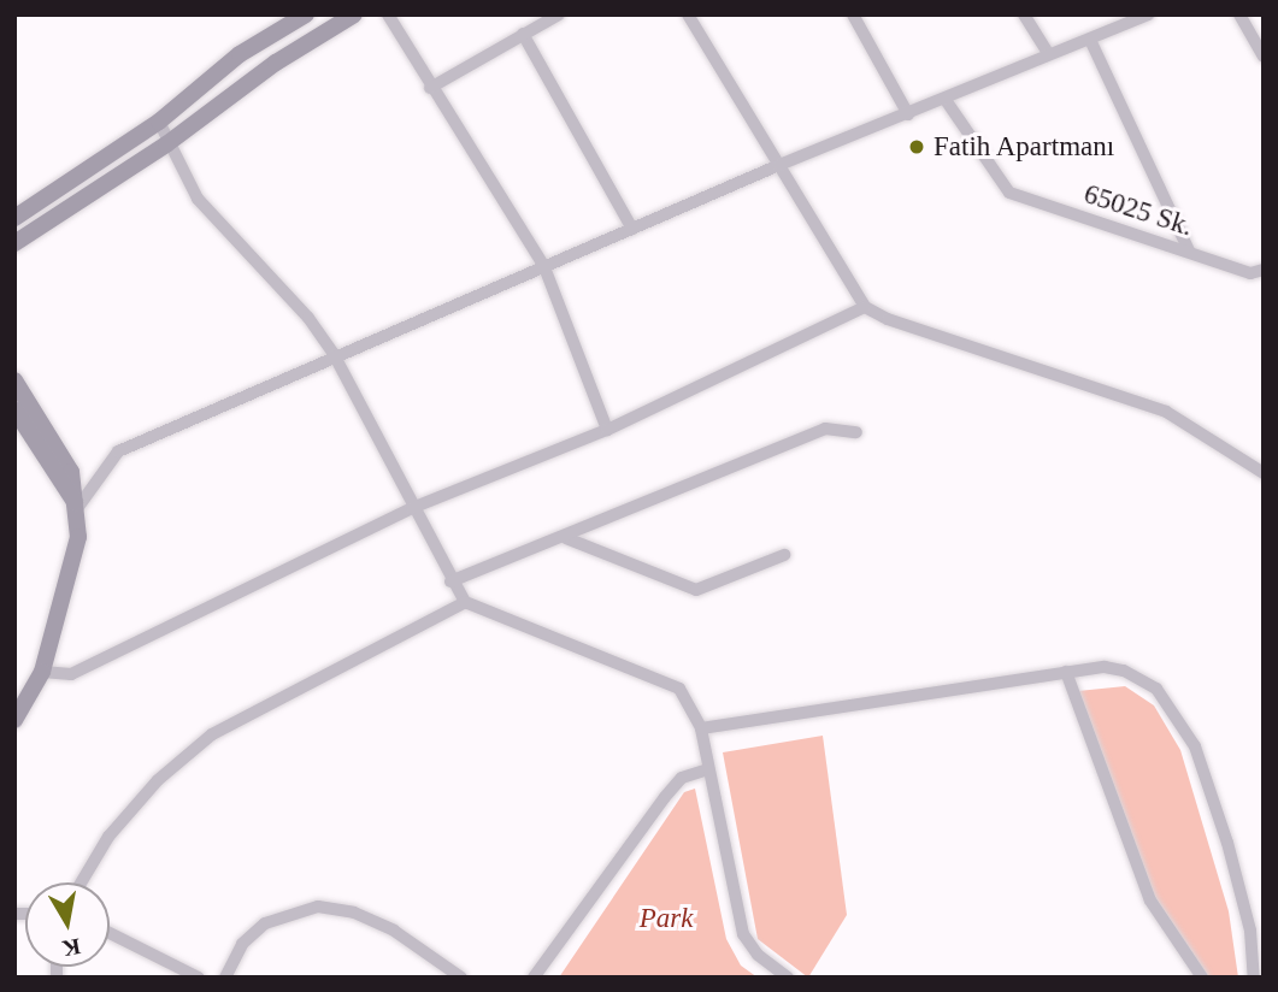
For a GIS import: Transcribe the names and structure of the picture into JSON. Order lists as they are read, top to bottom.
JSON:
{
  "streets": {
    "street": ["65025 Sk."]
  },
  "parks": ["Park"],
  "places": ["Fatih Apartmanı"],
  "north": "bottom"
}
